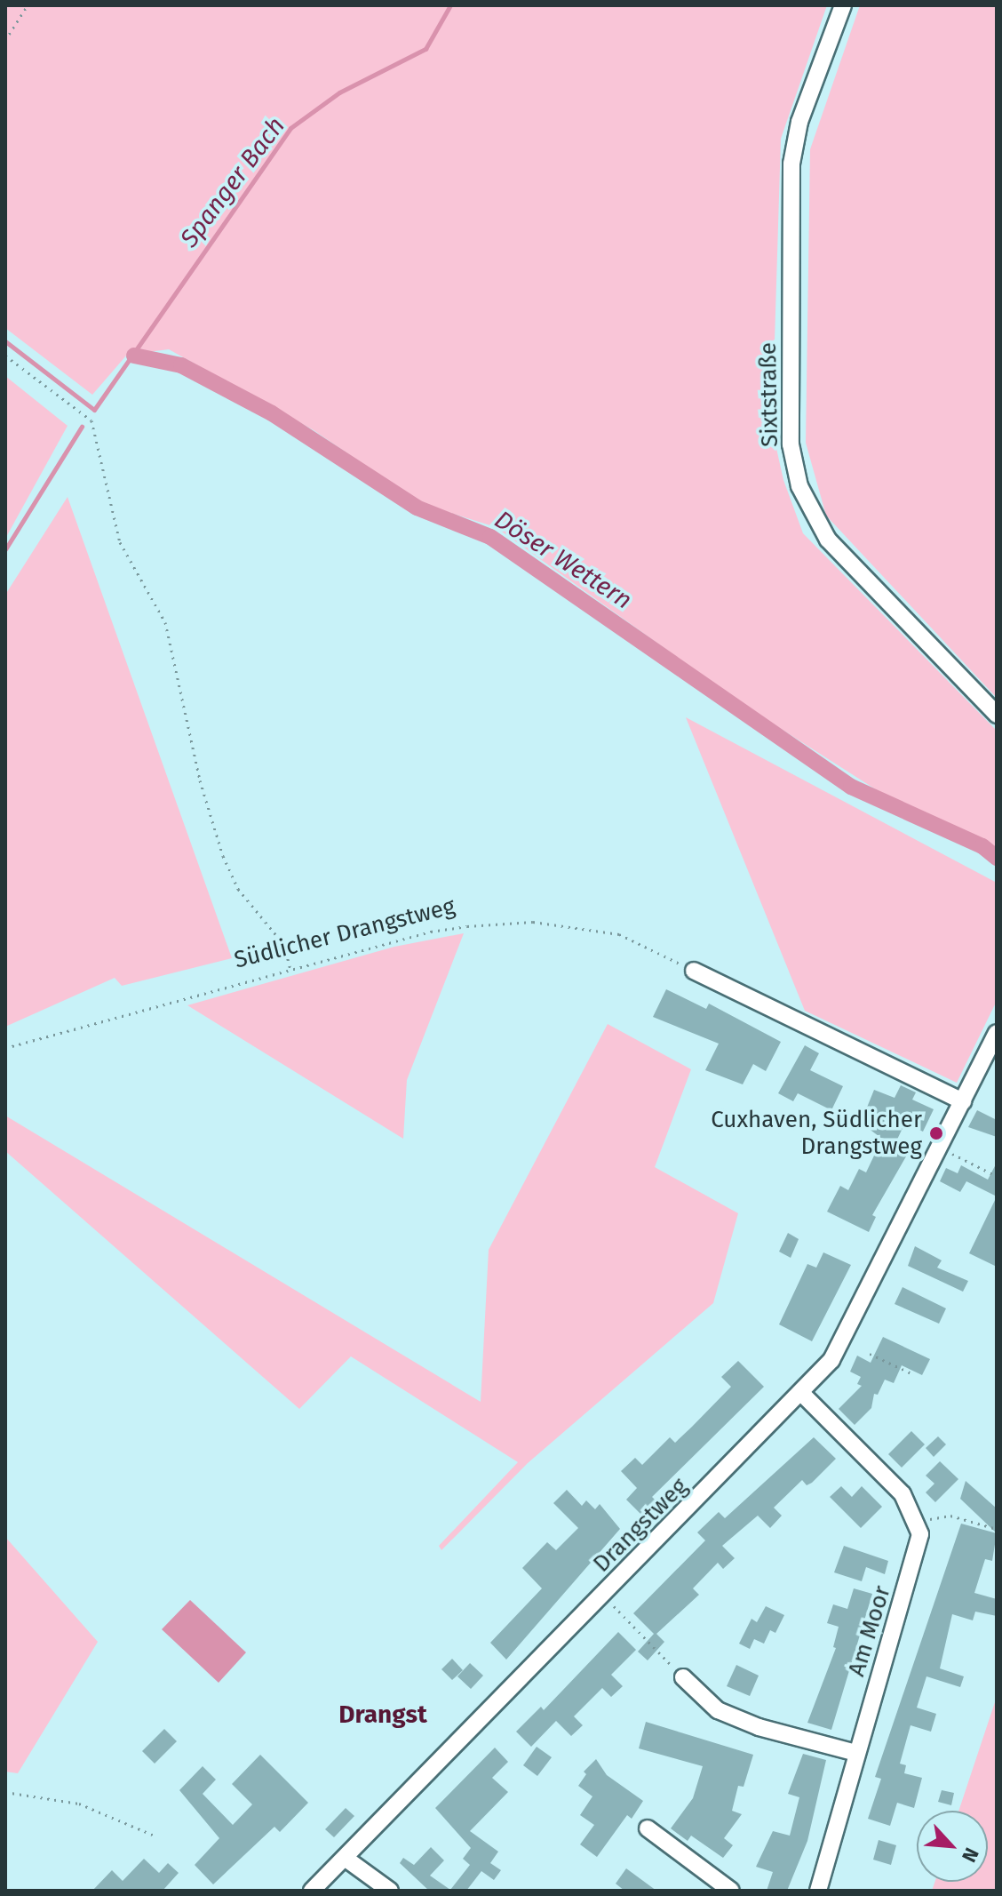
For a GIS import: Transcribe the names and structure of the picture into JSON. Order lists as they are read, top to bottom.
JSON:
{
  "streets": {
    "street": ["Sixtstraße", "Drangstweg", "Am Moor"],
    "path": ["Südlicher Drangstweg"]
  },
  "districts": ["Drangst"],
  "water": ["Spanger Bach", "Döser Wettern"],
  "places": ["Cuxhaven, Südlicher Drangstweg"],
  "north": "bottom right"
}
